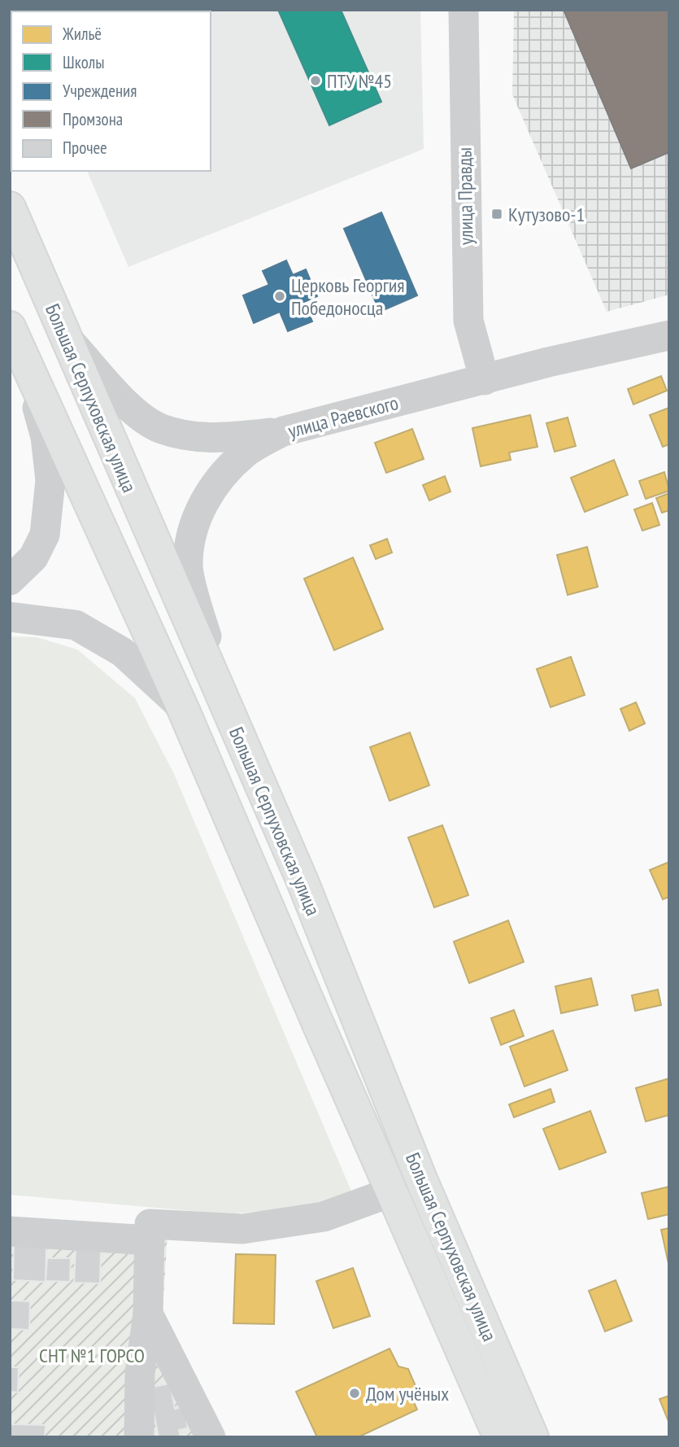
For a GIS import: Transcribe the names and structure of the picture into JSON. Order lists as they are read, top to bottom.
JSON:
{
  "streets": {
    "main road": ["Большая Серпуховская улица"],
    "street": ["улица Правды", "улица Раевского"]
  },
  "crossings": [
    ["улица Правды", "улица Раевского"],
    ["Большая Серпуховская улица", "улица Раевского"]
  ],
  "parks": ["СНТ №1 ГОРСО"],
  "places": {
    "other": ["ПТУ №45", "Церковь Георгия Победоносца", "Дом учёных"],
    "transit": ["Кутузово-1"]
  },
  "legend": [
    "Жильё",
    "Школы",
    "Учреждения",
    "Промзона",
    "Прочее"
  ]
}
